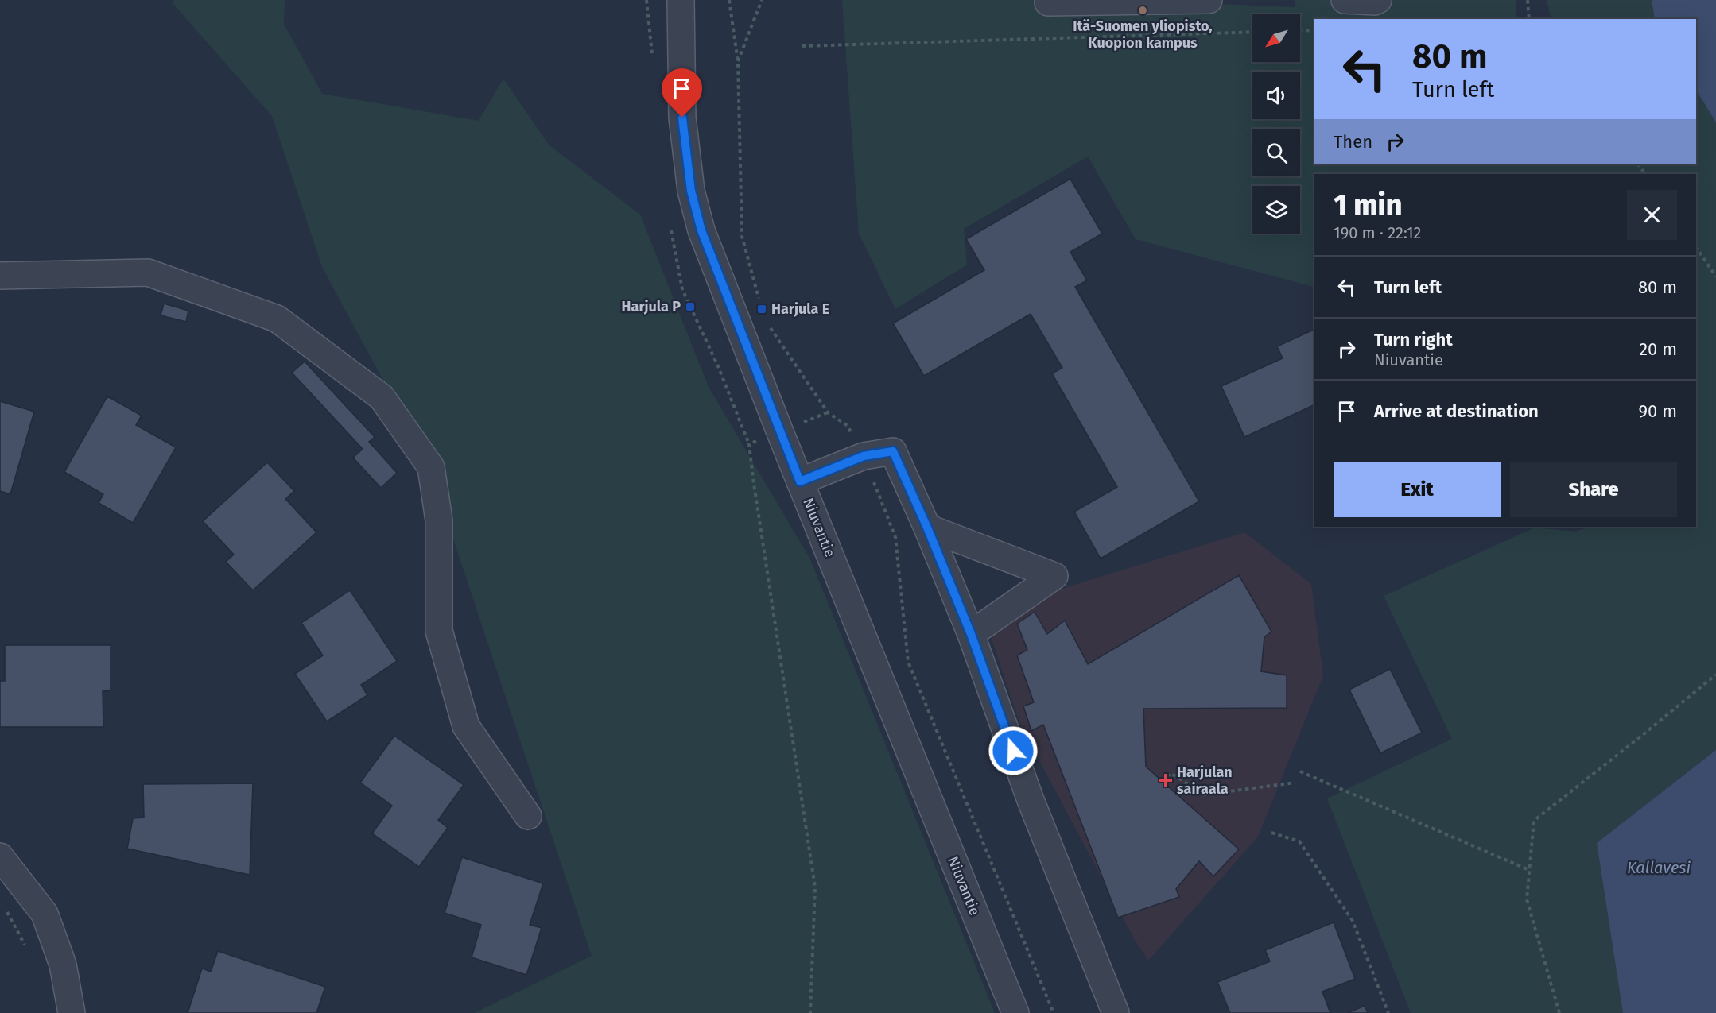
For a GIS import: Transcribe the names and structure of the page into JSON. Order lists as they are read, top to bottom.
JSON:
{
  "streets": {
    "street": ["Niuvantie"]
  },
  "water": ["Kallavesi"],
  "places": {
    "other": ["Itä-Suomen yliopisto, Kuopion kampus"],
    "transit": ["Harjula P", "Harjula E"],
    "health": ["Harjulan sairaala"]
  },
  "north": "bottom left",
  "page": {
    "turn": ["80 m", "Turn left"],
    "then": "Then",
    "heading": ["1 min", "190 m · 22:12"],
    "list": [
      {
        "name": "Turn left",
        "value": "80 m"
      },
      {
        "name": "Turn right",
        "note": "Niuvantie",
        "value": "20 m"
      },
      {
        "name": "Arrive at destination",
        "value": "90 m"
      }
    ],
    "buttons": ["Exit", "Share"]
  }
}
